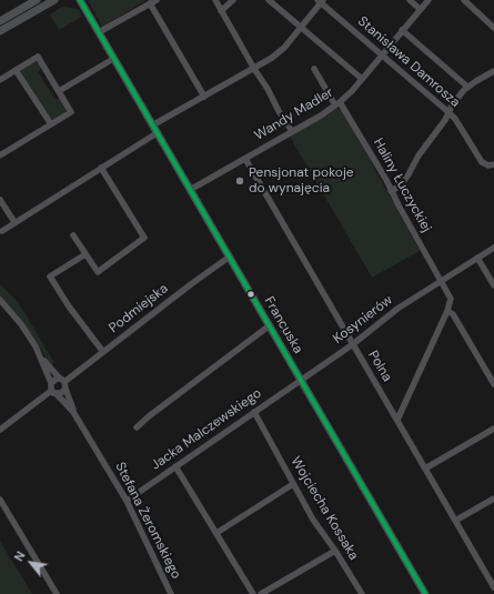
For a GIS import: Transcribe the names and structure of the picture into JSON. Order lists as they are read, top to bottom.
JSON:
{
  "streets": {
    "street": [
      "Stanisława Damrosza",
      "Wandy Madler",
      "Haliny Łuczyckiej",
      "Podmiejska",
      "Kosynierów",
      "Francuska",
      "Polna",
      "Jacka Malczewskiego",
      "Wojciecha Kossaka",
      "Stefana Żeromskiego"
    ]
  },
  "crossings": [
    ["Stanisława Damrosza", "Wandy Madler"],
    ["Wandy Madler", "Haliny Łuczyckiej"],
    ["Wandy Madler", "Francuska"],
    ["Wandy Madler", "Polna"],
    ["Haliny Łuczyckiej", "Kosynierów"],
    ["Podmiejska", "Francuska"],
    ["Podmiejska", "Stefana Żeromskiego"],
    ["Kosynierów", "Francuska"],
    ["Kosynierów", "Polna"],
    ["Kosynierów", "Jacka Malczewskiego"],
    ["Francuska", "Jacka Malczewskiego"],
    ["Jacka Malczewskiego", "Wojciecha Kossaka"],
    ["Jacka Malczewskiego", "Stefana Żeromskiego"]
  ],
  "places": ["Pensjonat pokoje do wynajęcia"],
  "north": "top left"
}
